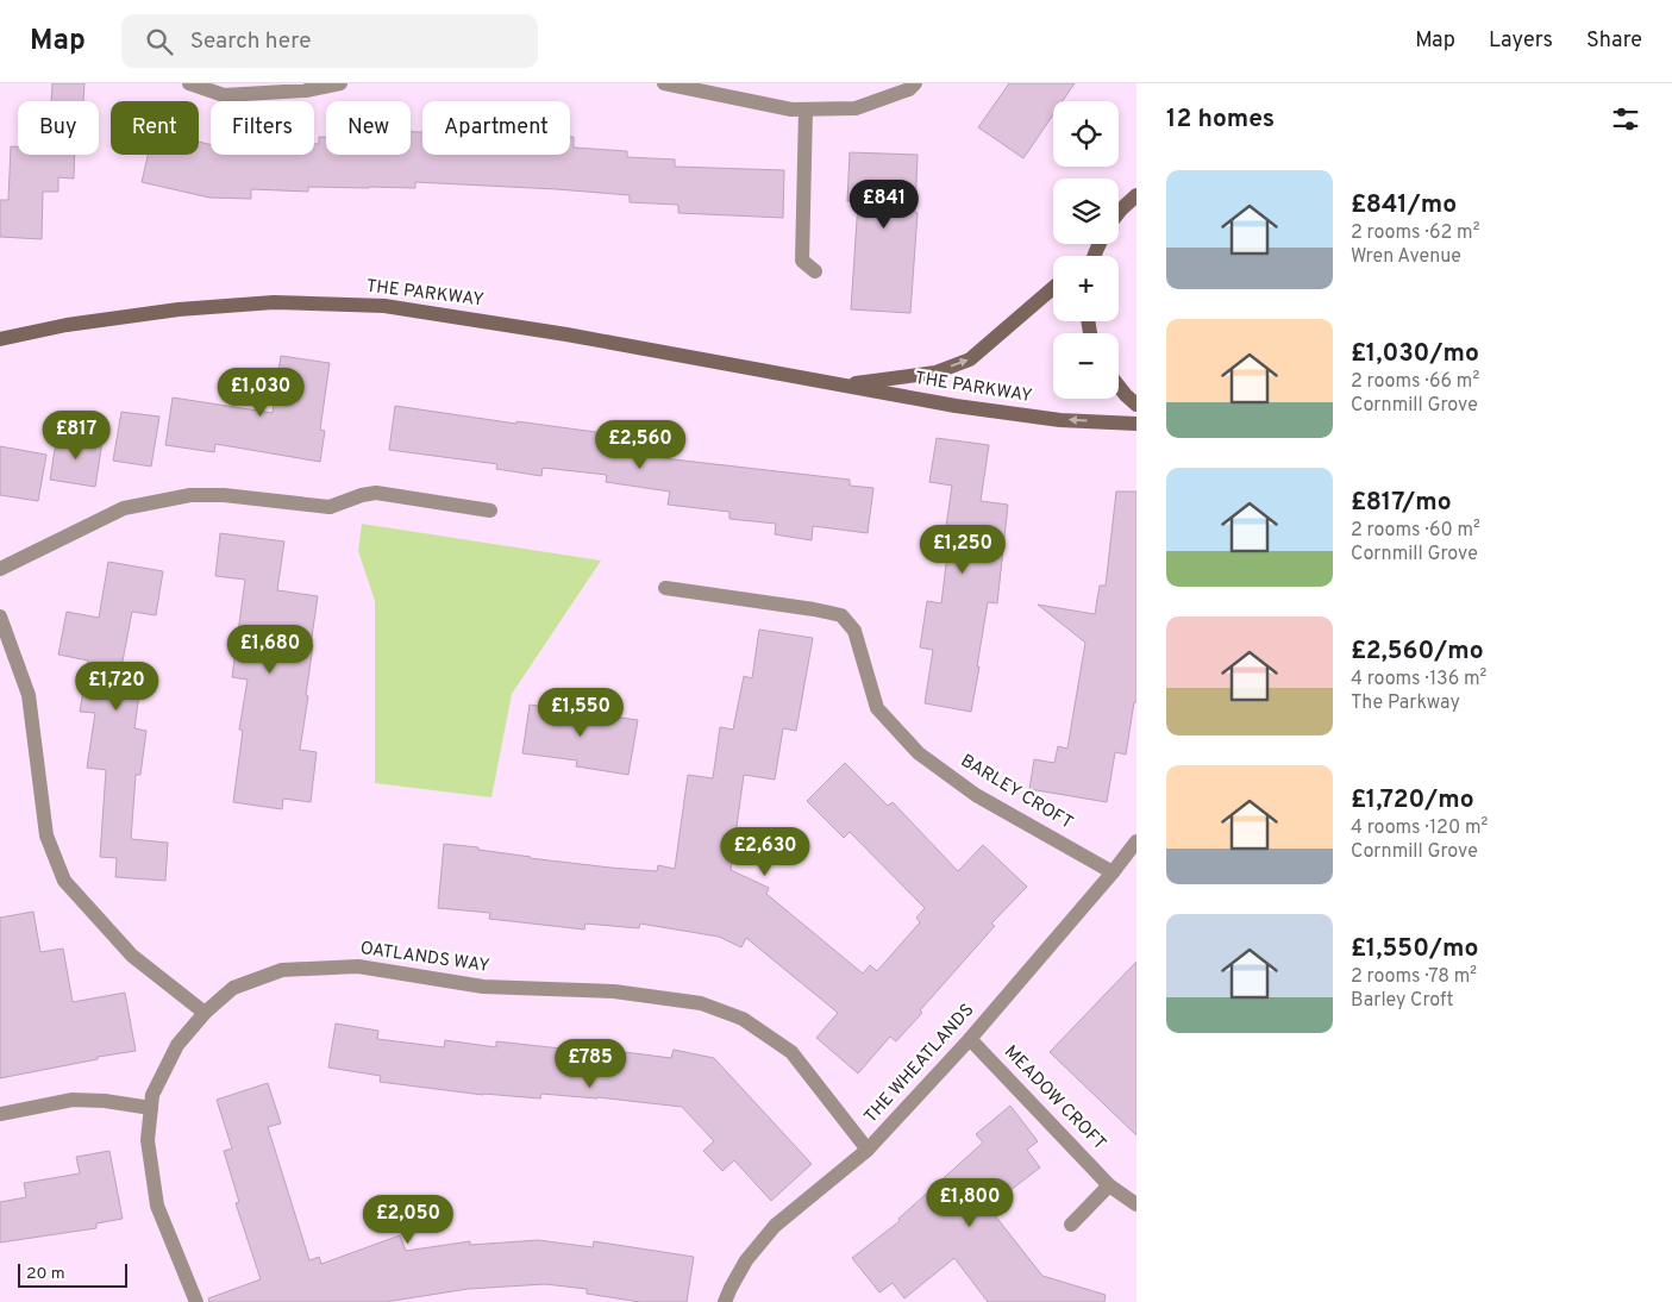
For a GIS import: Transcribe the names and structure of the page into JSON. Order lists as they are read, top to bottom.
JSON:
{
  "streets": {
    "street": [
      "THE PARKWAY",
      "BARLEY CROFT",
      "OATLANDS WAY",
      "THE WHEATLANDS",
      "MEADOW CROFT"
    ]
  },
  "crossings": [
    ["BARLEY CROFT", "THE WHEATLANDS"],
    ["OATLANDS WAY", "THE WHEATLANDS"],
    ["THE WHEATLANDS", "MEADOW CROFT"]
  ],
  "scale_bar": "20 m",
  "page": {
    "header": "Map",
    "search": "Search here",
    "nav": ["Map", "Layers", "Share"],
    "heading": "12 homes",
    "map_buttons": ["+", "−"],
    "chip": [
      "Buy",
      "Rent",
      "Filters",
      "New",
      "Apartment"
    ],
    "list": [
      {
        "name": "£841/mo",
        "note": "2 rooms · 62 m² · Wren Avenue"
      },
      {
        "name": "£1,030/mo",
        "note": "2 rooms · 66 m² · Cornmill Grove"
      },
      {
        "name": "£817/mo",
        "note": "2 rooms · 60 m² · Cornmill Grove"
      },
      {
        "name": "£2,560/mo",
        "note": "4 rooms · 136 m² · The Parkway"
      },
      {
        "name": "£1,720/mo",
        "note": "4 rooms · 120 m² · Cornmill Grove"
      },
      {
        "name": "£1,550/mo",
        "note": "2 rooms · 78 m² · Barley Croft"
      }
    ],
    "price": [
      "£841",
      "£1,030",
      "£817",
      "£2,560",
      "£1,250",
      "£1,680",
      "£1,720",
      "£1,550",
      "£2,630",
      "£785",
      "£1,800",
      "£2,050"
    ],
    "scale": "20 m"
  }
}
